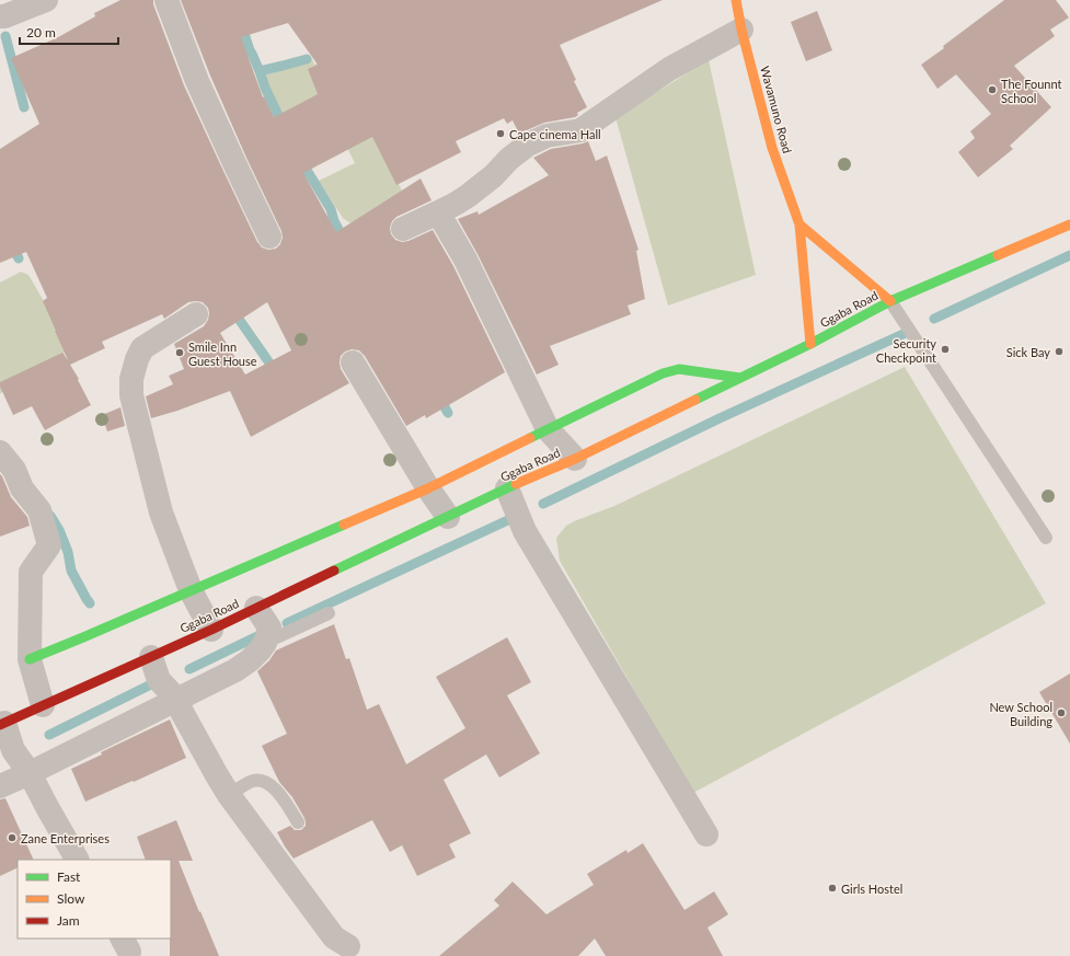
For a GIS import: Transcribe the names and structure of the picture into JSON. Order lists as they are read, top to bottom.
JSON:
{
  "streets": {
    "street": ["Wavamuno Road", "Ggaba Road"]
  },
  "crossings": [
    ["Wavamuno Road", "Ggaba Road"]
  ],
  "places": [
    "The Founnt School",
    "Cape cinema Hall",
    "Security Checkpoint",
    "Sick Bay",
    "Smile Inn Guest House",
    "New School Building",
    "Zane Enterprises",
    "Girls Hostel"
  ],
  "legend": ["Fast", "Slow", "Jam"],
  "scale_bar": "20 m"
}
